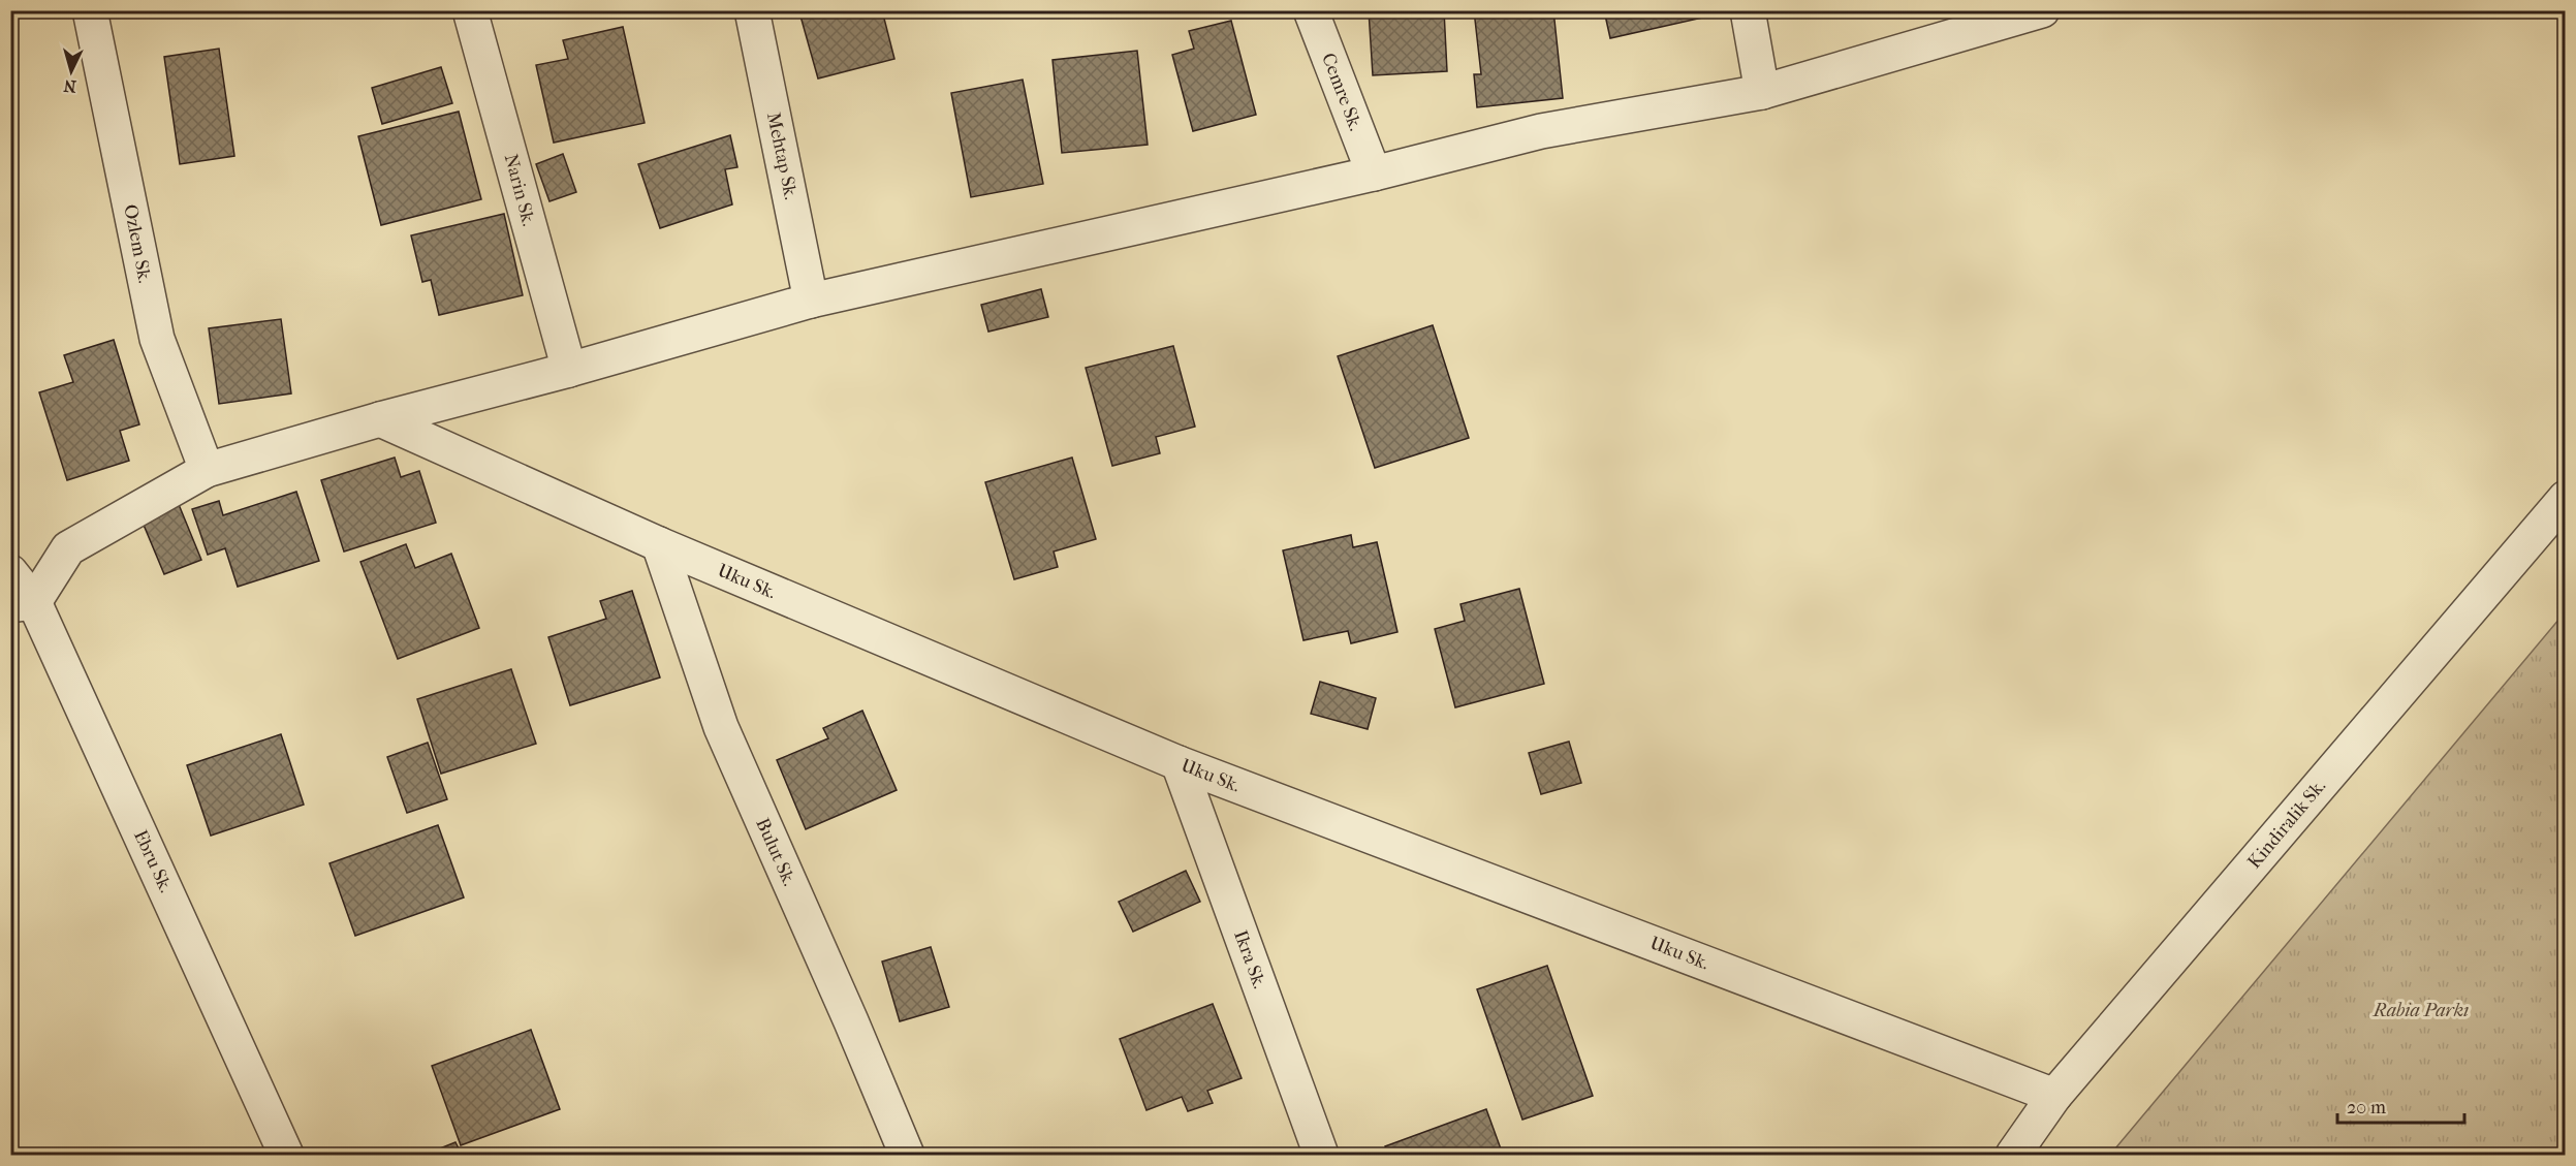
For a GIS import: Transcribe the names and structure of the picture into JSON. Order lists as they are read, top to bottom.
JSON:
{
  "streets": {
    "street": [
      "Cemre Sk.",
      "Mehtap Sk.",
      "Narin Sk.",
      "Ozlem Sk.",
      "Uku Sk.",
      "Kindiralik Sk.",
      "Bulut Sk.",
      "Ebru Sk.",
      "Ikra Sk."
    ]
  },
  "crossings": [
    ["Uku Sk.", "Kindiralik Sk."],
    ["Uku Sk.", "Bulut Sk."],
    ["Uku Sk.", "Ikra Sk."]
  ],
  "parks": ["Rabia Parkı"],
  "scale_bar": "20 m",
  "north": "bottom"
}
